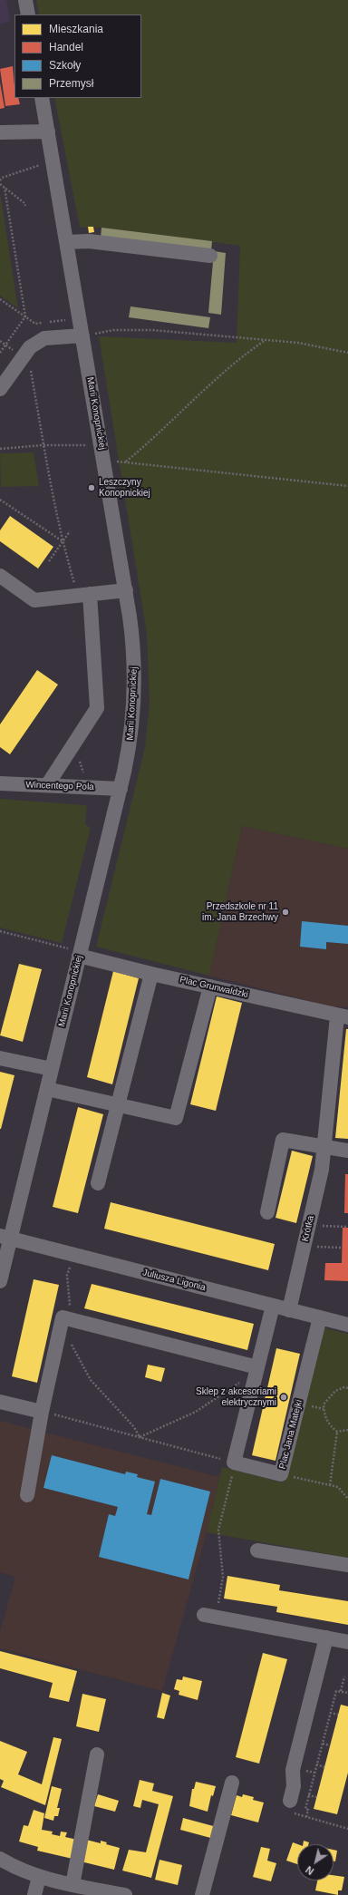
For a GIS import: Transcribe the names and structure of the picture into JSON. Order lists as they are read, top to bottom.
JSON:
{
  "streets": {
    "street": [
      "Marii Konopnickiej",
      "Wincentego Pola",
      "Plac Grunwaldzki",
      "Krótka",
      "Juliusza Ligonia",
      "Plac Jana Matejki"
    ]
  },
  "crossings": [
    ["Marii Konopnickiej", "Wincentego Pola"],
    ["Marii Konopnickiej", "Plac Grunwaldzki"],
    ["Marii Konopnickiej", "Juliusza Ligonia"],
    ["Plac Grunwaldzki", "Krótka"],
    ["Krótka", "Juliusza Ligonia"],
    ["Juliusza Ligonia", "Plac Jana Matejki"]
  ],
  "places": ["Leszczyny Konopnickiej", "Przedszkole nr 11 im. Jana Brzechwy", "Sklep z akcesoriami elektrycznymi"],
  "legend": [
    "Mieszkania",
    "Handel",
    "Szkoły",
    "Przemysł"
  ],
  "north": "bottom left"
}
